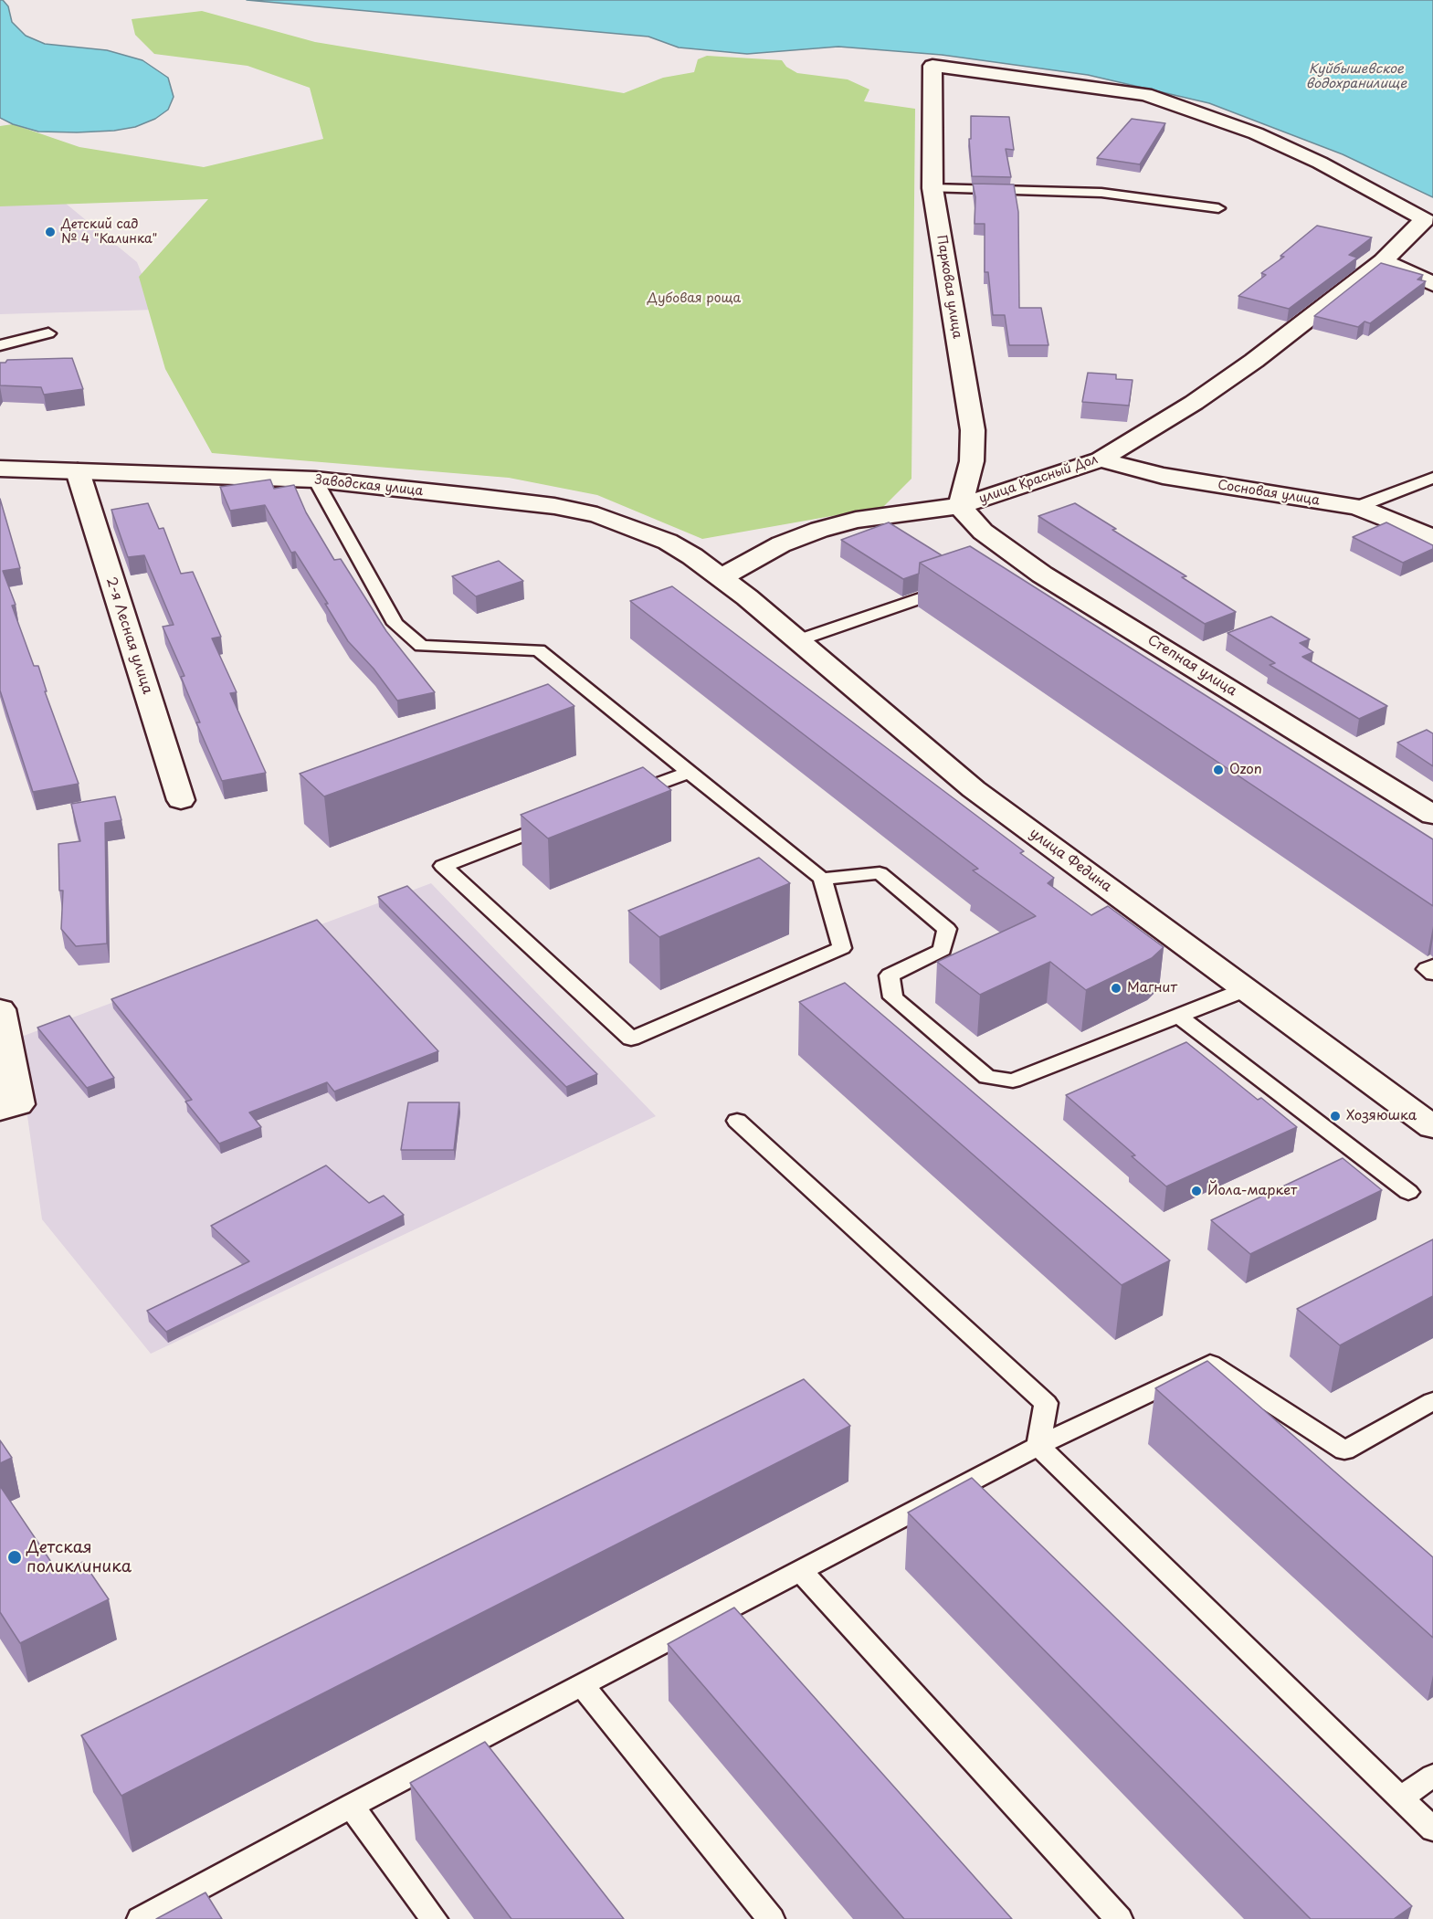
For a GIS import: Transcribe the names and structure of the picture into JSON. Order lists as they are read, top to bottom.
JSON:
{
  "streets": {
    "street": [
      "Парковая улица",
      "улица Красный Дол",
      "Заводская улица",
      "Сосновая улица",
      "2-я Лесная улица",
      "Степная улица",
      "улица Федина"
    ]
  },
  "crossings": [
    ["Парковая улица", "улица Красный Дол"],
    ["Парковая улица", "Степная улица"],
    ["улица Красный Дол", "Заводская улица"],
    ["улица Красный Дол", "Сосновая улица"],
    ["улица Красный Дол", "Степная улица"],
    ["улица Красный Дол", "улица Федина"],
    ["Заводская улица", "2-я Лесная улица"],
    ["Заводская улица", "улица Федина"]
  ],
  "water": ["Куйбышевское водохранилище"],
  "parks": ["Дубовая роща"],
  "places": [
    "Детский сад № 4 \"Калинка\"",
    "Ozon",
    "Магнит",
    "Хозяюшка",
    "Йола-маркет",
    "Детская поликлиника"
  ]
}
